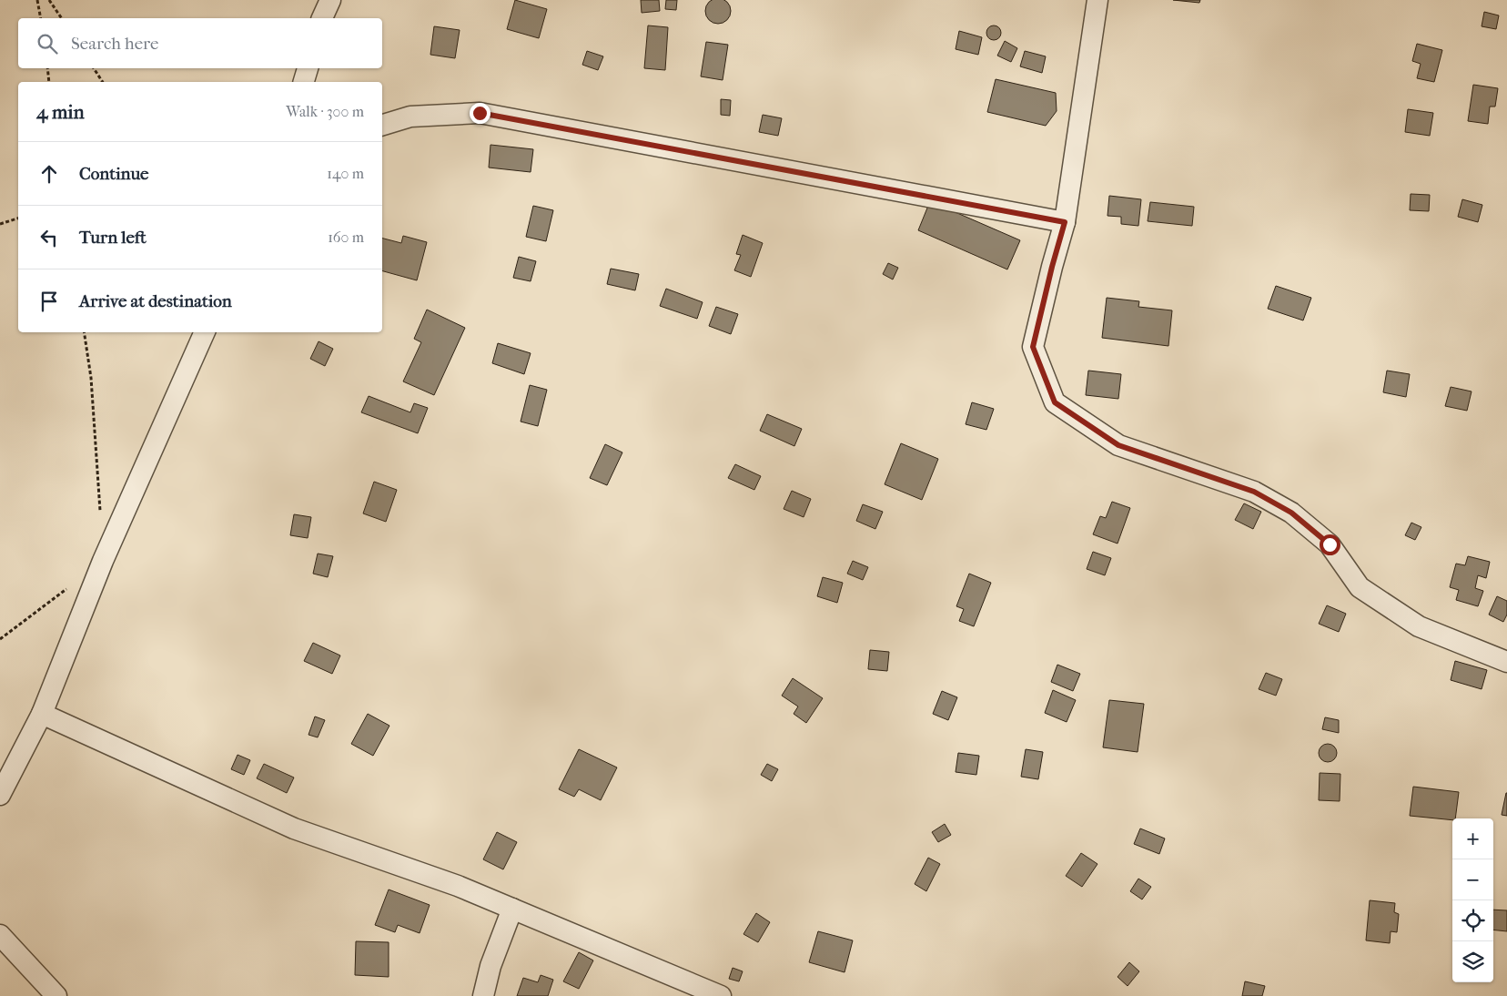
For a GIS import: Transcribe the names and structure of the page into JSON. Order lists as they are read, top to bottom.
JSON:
{
  "page": {
    "search": "Search here",
    "heading": ["4 min", "Walk · 300 m"],
    "list": [
      ["Continue", "140 m"],
      ["Turn left", "160 m"],
      "Arrive at destination"
    ],
    "map_buttons": ["+", "−"]
  }
}
